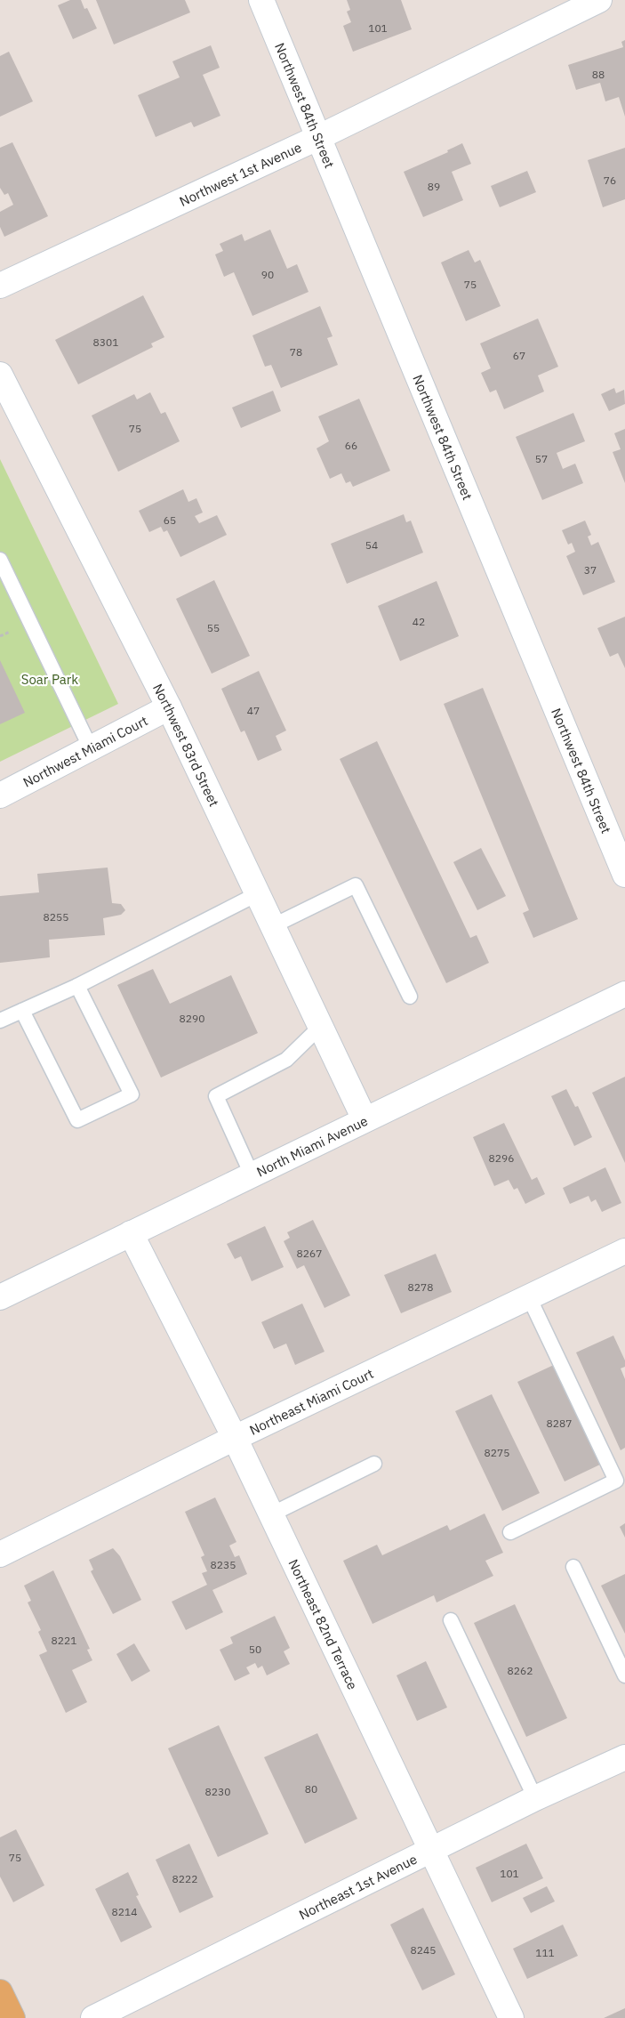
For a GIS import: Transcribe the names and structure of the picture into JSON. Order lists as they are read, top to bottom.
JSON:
{
  "streets": {
    "street": [
      "Northwest 84th Street",
      "Northwest 1st Avenue",
      "Northwest 83rd Street",
      "Northwest Miami Court",
      "North Miami Avenue",
      "Northeast Miami Court",
      "Northeast 82nd Terrace",
      "Northeast 1st Avenue"
    ]
  },
  "crossings": [
    ["Northwest 84th Street", "Northwest 1st Avenue"],
    ["Northwest 83rd Street", "Northwest Miami Court"],
    ["Northwest 83rd Street", "North Miami Avenue"],
    ["North Miami Avenue", "Northeast 82nd Terrace"],
    ["Northeast Miami Court", "Northeast 82nd Terrace"],
    ["Northeast 82nd Terrace", "Northeast 1st Avenue"]
  ],
  "parks": ["Soar Park"],
  "house_numbers": [
    "101",
    "88",
    "76",
    "89",
    "90",
    "75",
    "8301",
    "78",
    "67",
    "75",
    "66",
    "57",
    "65",
    "54",
    "37",
    "42",
    "55",
    "47",
    "8255",
    "8290",
    "8296",
    "8267",
    "8278",
    "8287",
    "8275",
    "8235",
    "8221",
    "50",
    "8262",
    "80",
    "8230",
    "75",
    "101",
    "8222",
    "8214",
    "8245",
    "111"
  ]
}
